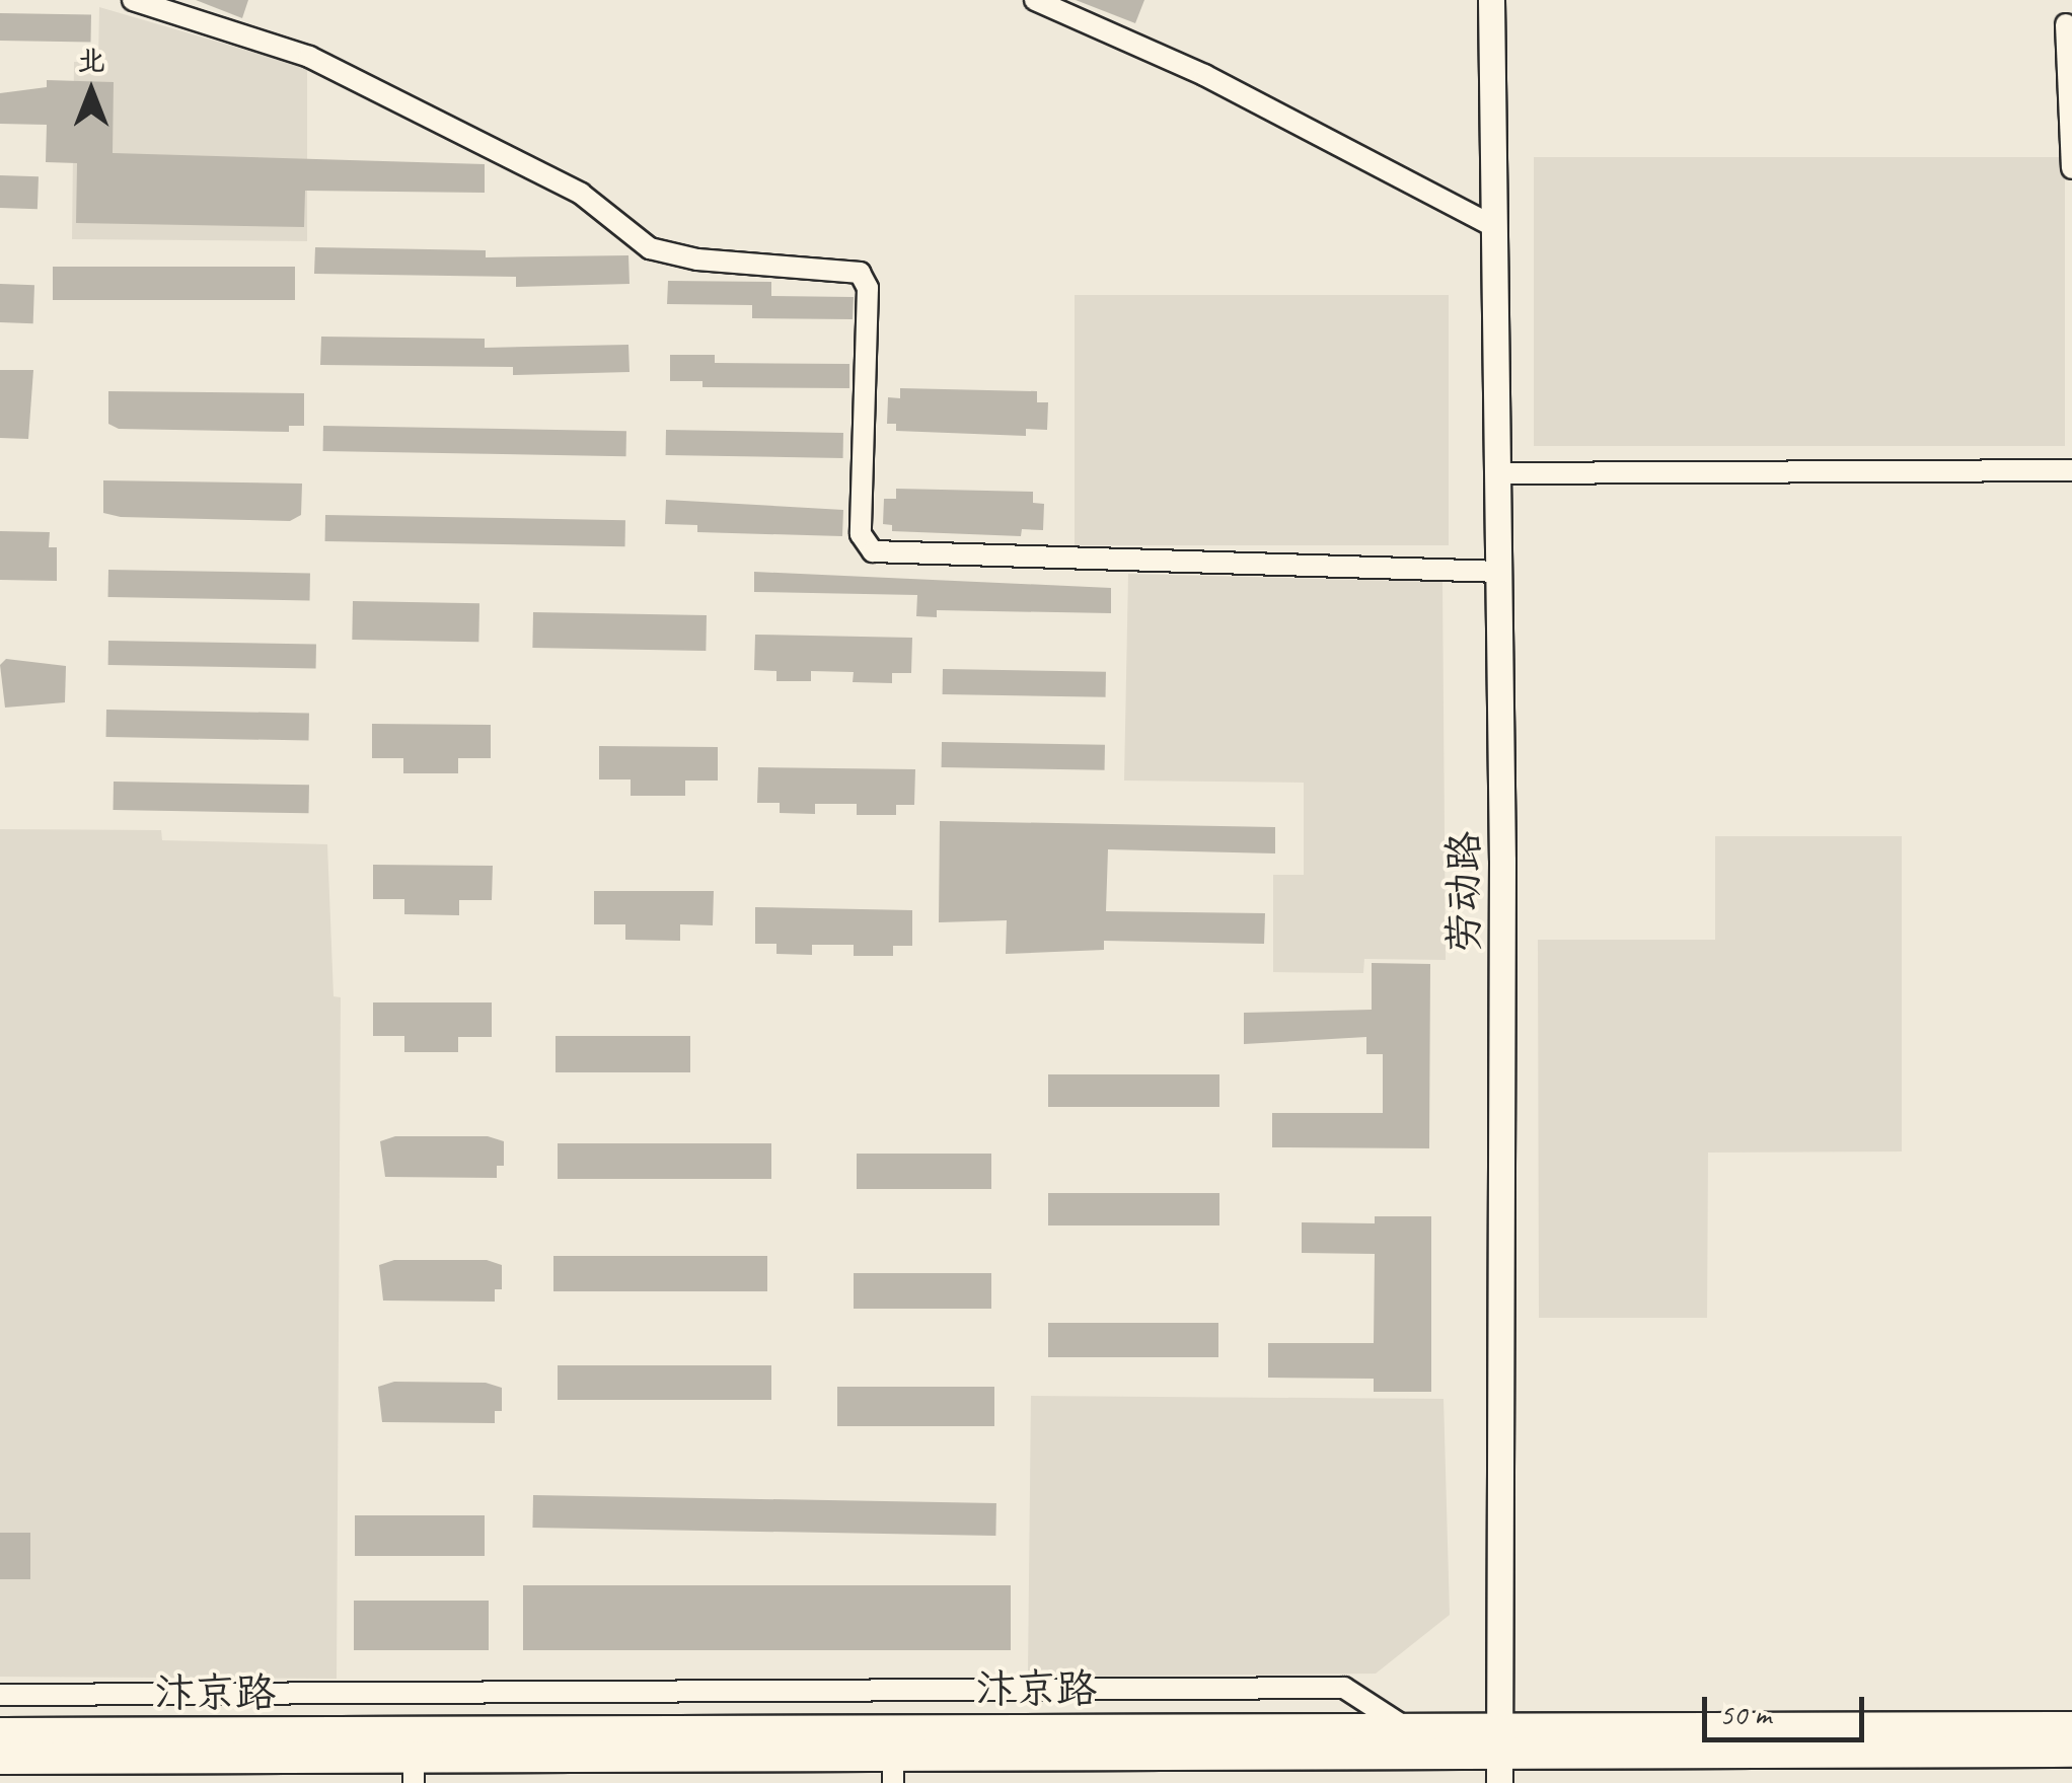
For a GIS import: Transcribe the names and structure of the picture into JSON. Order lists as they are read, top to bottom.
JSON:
{
  "streets": {
    "main road": ["汴京路"],
    "street": ["劳动路"]
  },
  "crossings": [
    ["劳动路", "汴京路"]
  ],
  "scale_bar": "50 m",
  "north": "top"
}
